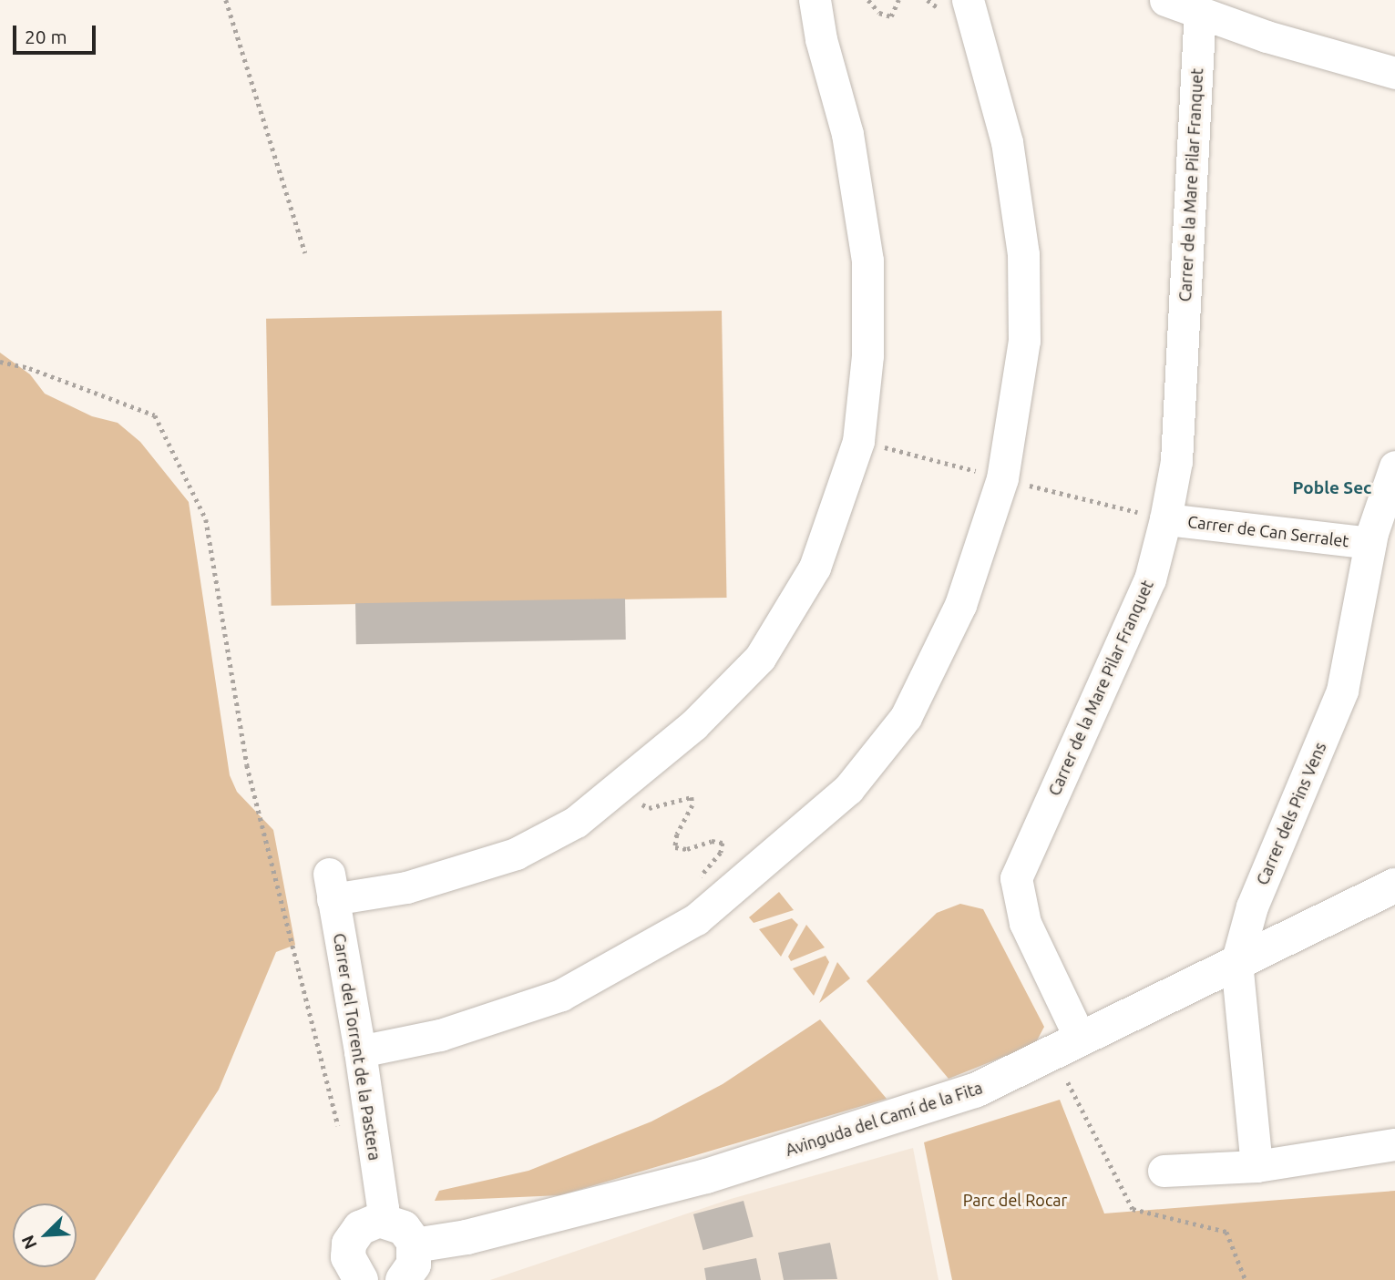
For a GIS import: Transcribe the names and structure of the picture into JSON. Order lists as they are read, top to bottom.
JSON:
{
  "streets": {
    "street": [
      "Carrer de la Mare Pilar Franquet",
      "Carrer de Can Serralet",
      "Carrer dels Pins Vens",
      "Carrer del Torrent de la Pastera",
      "Avinguda del Camí de la Fita"
    ]
  },
  "crossings": [
    ["Carrer de la Mare Pilar Franquet", "Carrer de Can Serralet"],
    ["Carrer de la Mare Pilar Franquet", "Avinguda del Camí de la Fita"],
    ["Carrer de Can Serralet", "Carrer dels Pins Vens"],
    ["Carrer dels Pins Vens", "Avinguda del Camí de la Fita"]
  ],
  "districts": ["Poble Sec"],
  "parks": ["Parc del Rocar"],
  "scale_bar": "20 m",
  "north": "bottom left"
}
